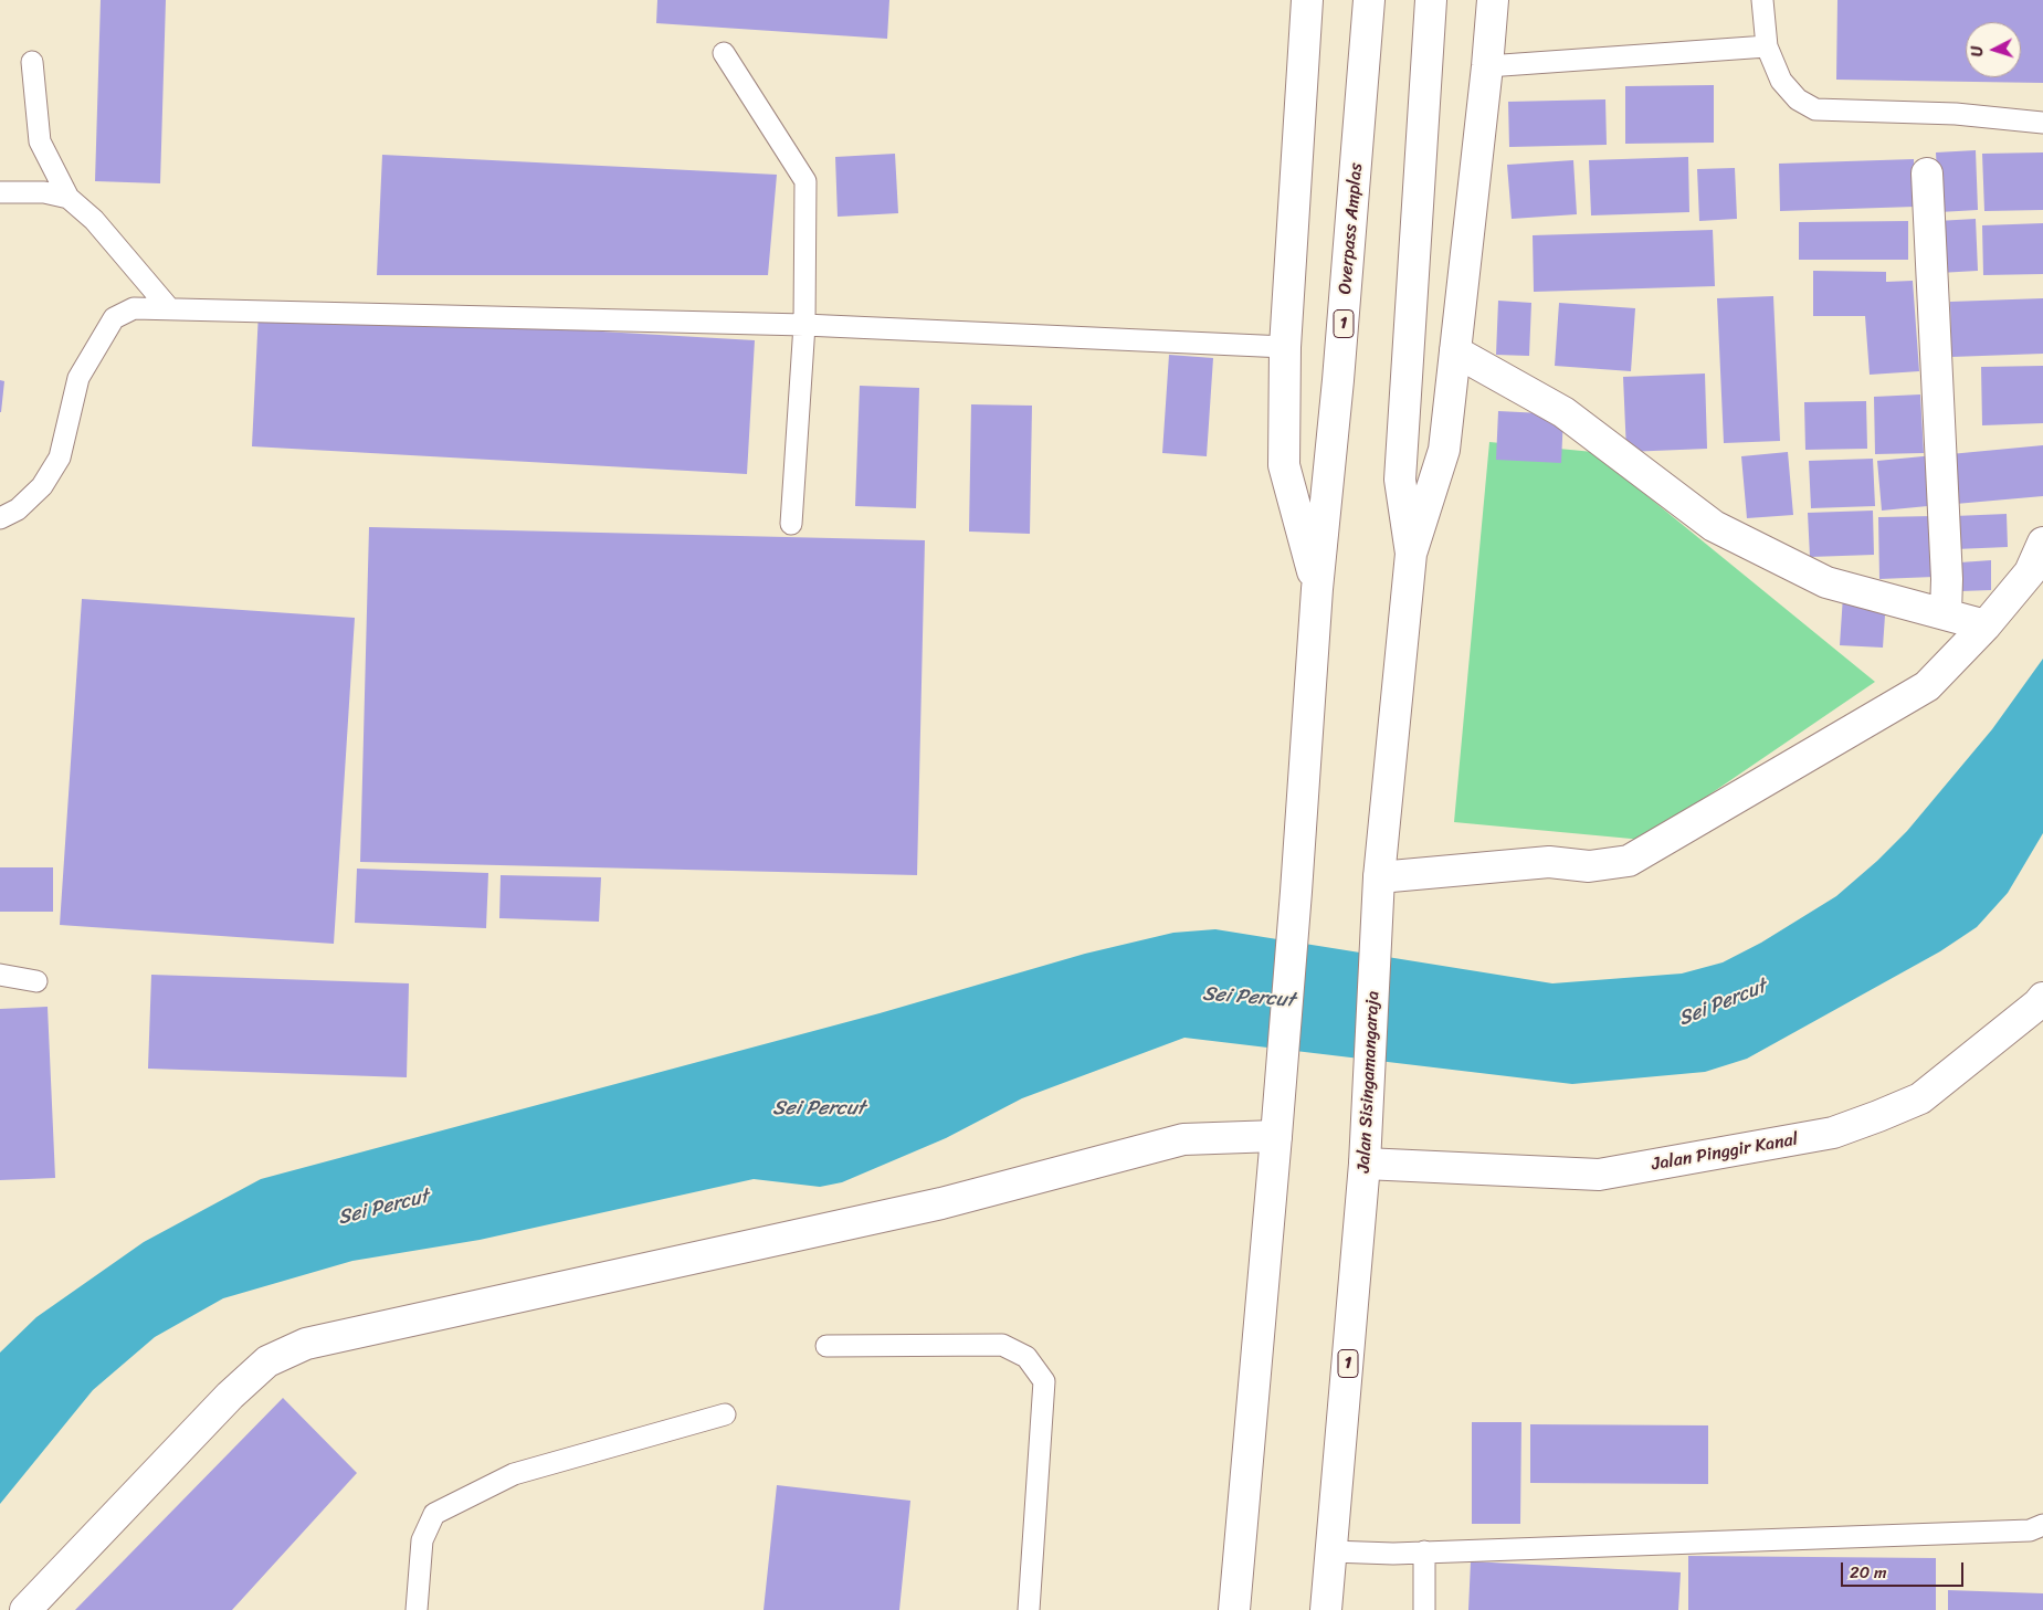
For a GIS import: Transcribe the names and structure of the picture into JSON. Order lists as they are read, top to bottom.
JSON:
{
  "streets": {
    "main road": [
      "Overpass Amplas",
      "1",
      "Jalan Sisingamangaraja",
      "Jalan Pinggir Kanal"
    ]
  },
  "crossings": [
    ["Overpass Amplas", "1"],
    ["1", "Jalan Sisingamangaraja"],
    ["Jalan Sisingamangaraja", "Jalan Pinggir Kanal"]
  ],
  "water": ["Sei Percut"],
  "scale_bar": "20 m",
  "north": "left"
}
